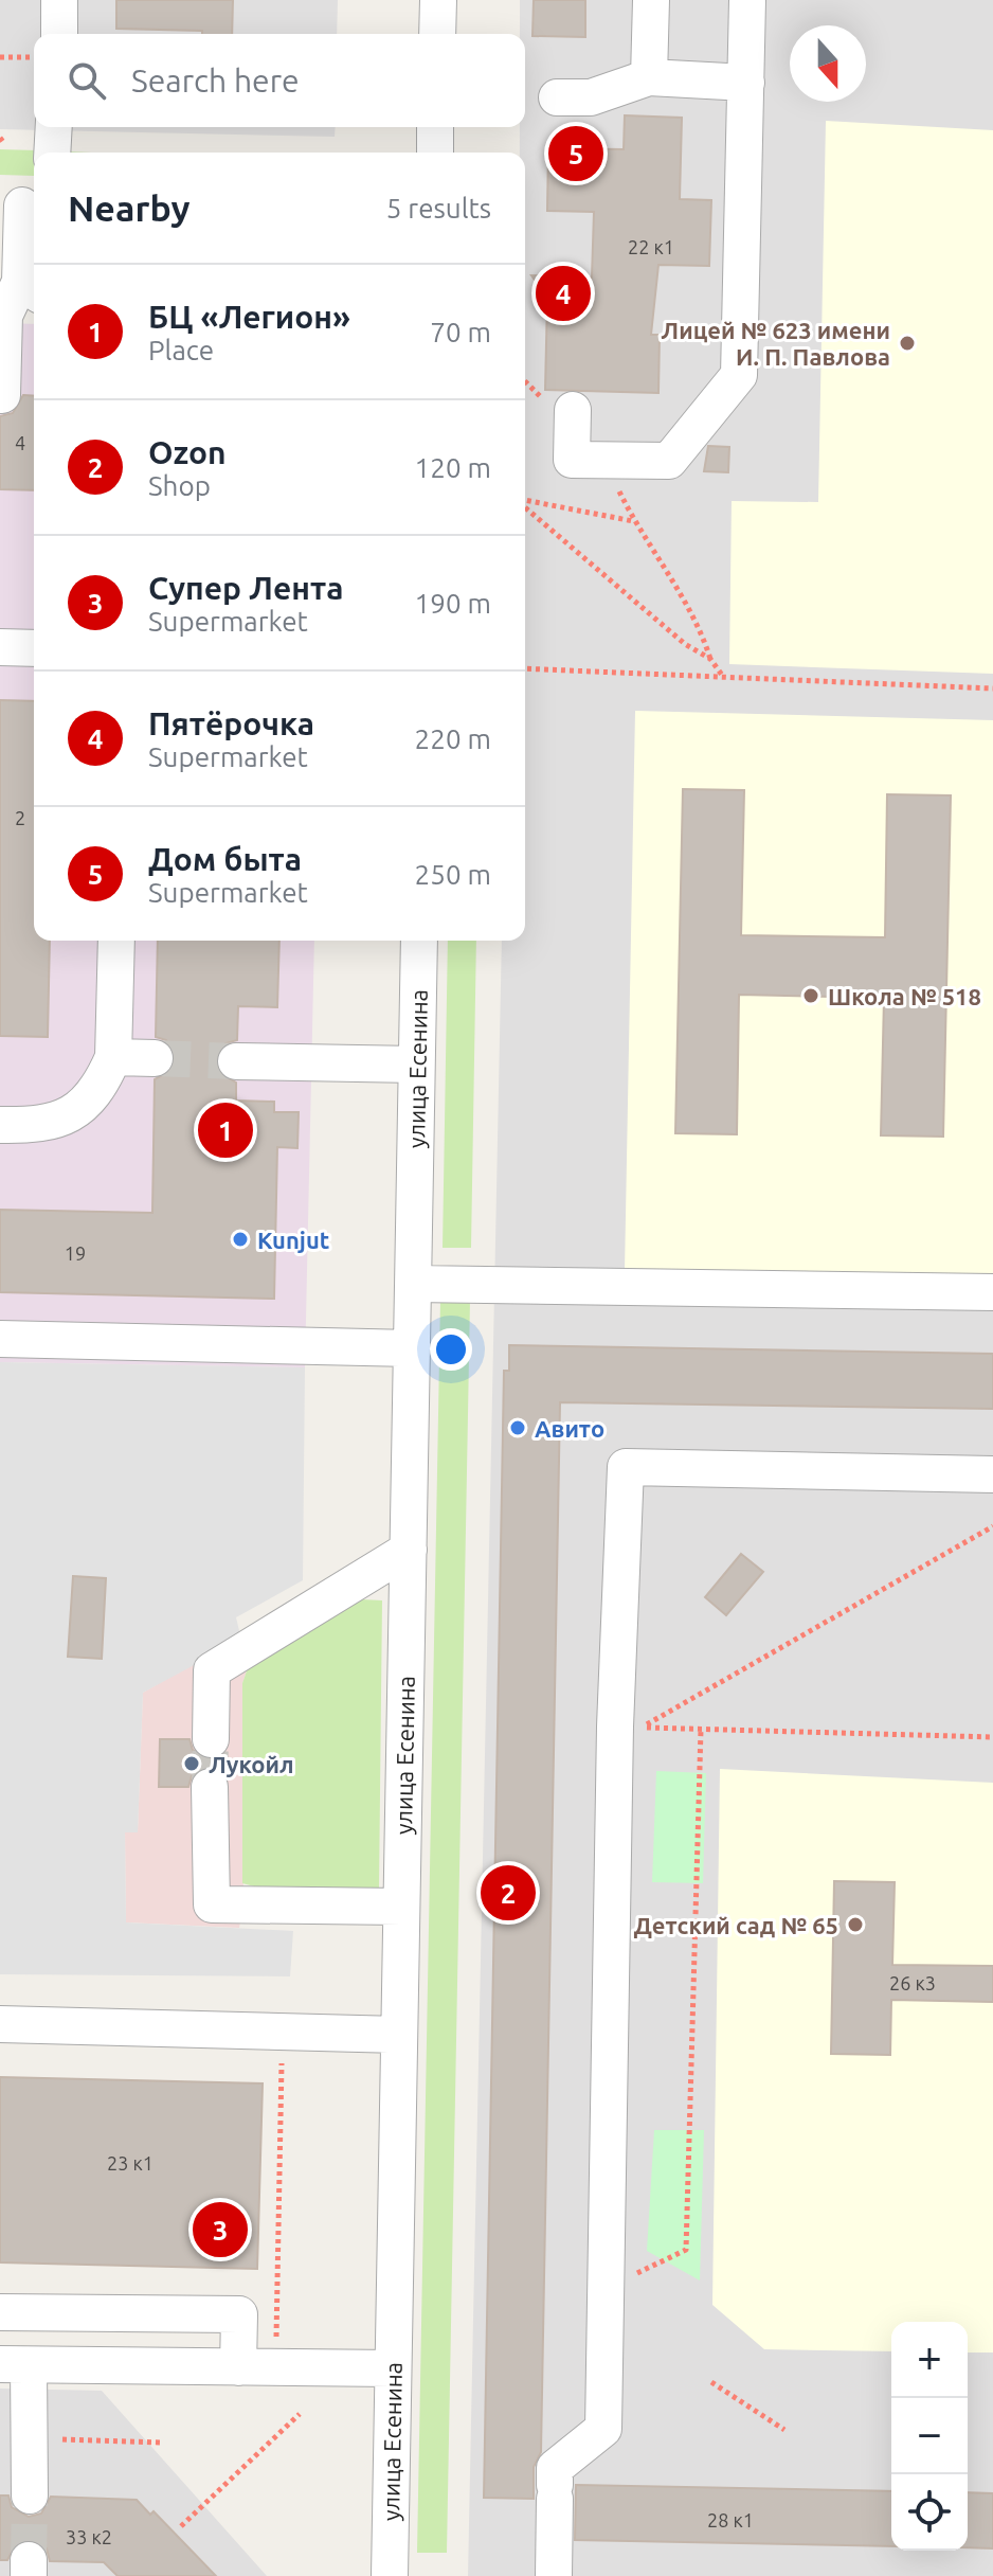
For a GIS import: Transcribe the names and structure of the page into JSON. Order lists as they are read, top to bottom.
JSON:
{
  "streets": {
    "street": ["улица Есенина"]
  },
  "places": [
    "Лицей № 623 имени И. П. Павлова",
    "Школа № 518",
    "Kunjut",
    "Авито",
    "Лукойл",
    "Детский сад № 65"
  ],
  "house_numbers": [
    "22 к1",
    "4",
    "2",
    "19",
    "26 к3",
    "23 к1",
    "28 к1",
    "33 к2"
  ],
  "north": "bottom",
  "page": {
    "search": "Search here",
    "pins": [
      "5",
      "4",
      "1",
      "2",
      "3"
    ],
    "heading": ["Nearby", "5 results"],
    "list": [
      {
        "mark": "1",
        "name": "БЦ «Легион»",
        "note": "Place",
        "value": "70 m"
      },
      {
        "mark": "2",
        "name": "Ozon",
        "note": "Shop",
        "value": "120 m"
      },
      {
        "mark": "3",
        "name": "Супер Лента",
        "note": "Supermarket",
        "value": "190 m"
      },
      {
        "mark": "4",
        "name": "Пятёрочка",
        "note": "Supermarket",
        "value": "220 m"
      },
      {
        "mark": "5",
        "name": "Дом быта",
        "note": "Supermarket",
        "value": "250 m"
      }
    ],
    "map_buttons": ["+", "−"]
  }
}
